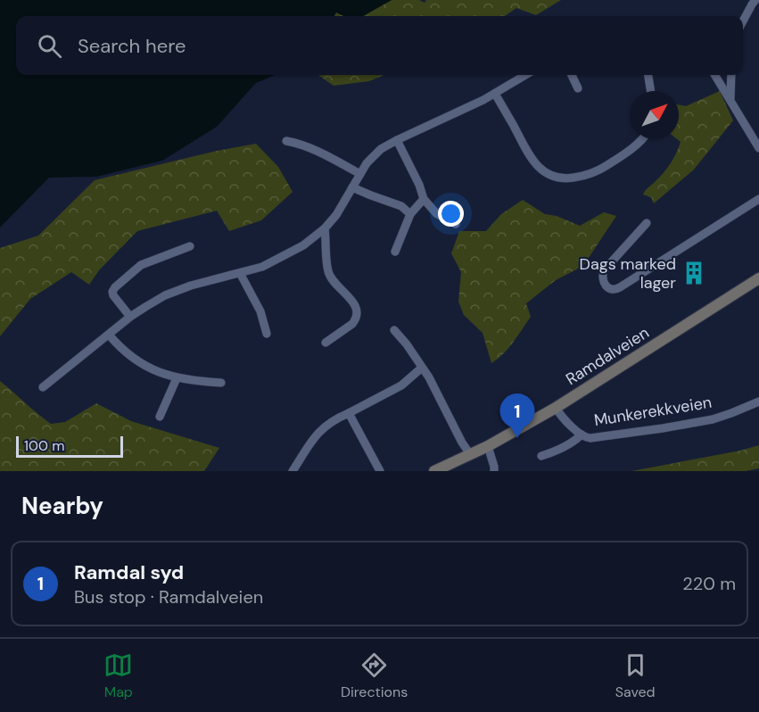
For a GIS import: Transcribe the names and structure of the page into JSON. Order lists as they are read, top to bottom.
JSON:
{
  "streets": {
    "main road": ["Ramdalveien"],
    "street": ["Munkerekkveien"]
  },
  "crossings": [
    ["Ramdalveien", "Munkerekkveien"]
  ],
  "places": {
    "building": ["Dags marked lager"]
  },
  "scale_bar": "100 m",
  "north": "top right",
  "page": {
    "search": "Search here",
    "pins": "1",
    "scale": "100 m",
    "heading": "Nearby",
    "list": [
      {
        "mark": "1",
        "name": "Ramdal syd",
        "note": "Bus stop · Ramdalveien",
        "value": "220 m"
      }
    ],
    "nav": ["Map", "Directions", "Saved"]
  }
}
